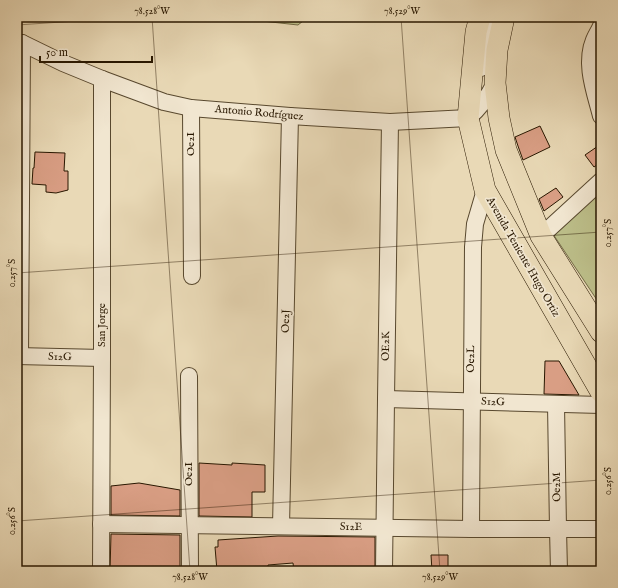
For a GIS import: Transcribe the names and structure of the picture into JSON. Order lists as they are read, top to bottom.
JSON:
{
  "streets": {
    "main road": ["Avenida Teniente Hugo Ortiz"],
    "street": [
      "Antonio Rodríguez",
      "Oe2I",
      "Oe2J",
      "San Jorge",
      "OE2K",
      "S12G",
      "Oe2L",
      "Oe2M",
      "S12E"
    ]
  },
  "crossings": [
    ["Antonio Rodríguez", "Oe2I"],
    ["Antonio Rodríguez", "Avenida Teniente Hugo Ortiz"],
    ["Antonio Rodríguez", "Oe2J"],
    ["Antonio Rodríguez", "San Jorge"],
    ["Antonio Rodríguez", "OE2K"],
    ["Oe2I", "S12E"],
    ["Avenida Teniente Hugo Ortiz", "Oe2L"],
    ["Oe2J", "S12E"],
    ["San Jorge", "S12G"],
    ["San Jorge", "S12E"],
    ["OE2K", "S12G"],
    ["OE2K", "S12E"],
    ["S12G", "Oe2L"],
    ["S12G", "Oe2M"],
    ["Oe2L", "S12E"],
    ["Oe2M", "S12E"]
  ],
  "scale_bar": "50 m",
  "coordinates": [
    "78.528°W",
    "78.529°W",
    "0.257°S",
    "0.256°S"
  ]
}
